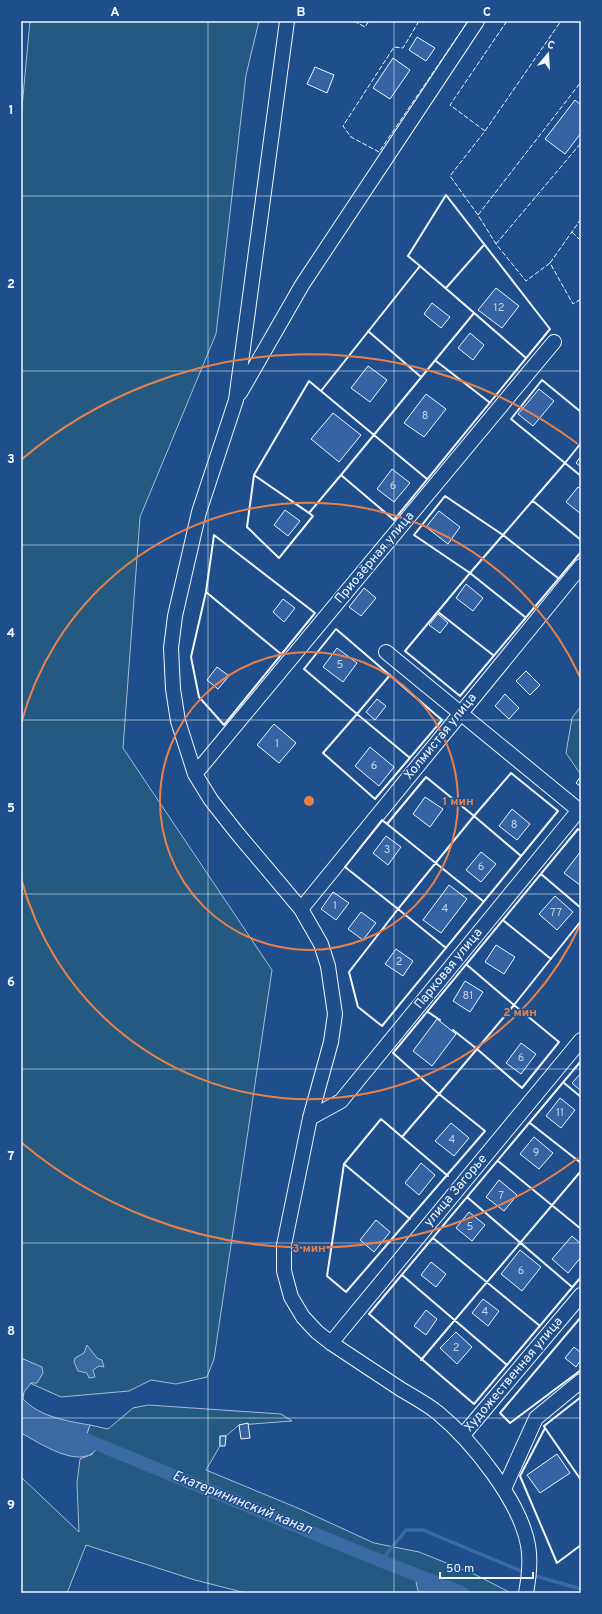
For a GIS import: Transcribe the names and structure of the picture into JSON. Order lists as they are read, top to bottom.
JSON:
{
  "streets": {
    "street": [
      "Приозёрная улица",
      "Холмистая улица",
      "Парковая улица",
      "улица Загорье",
      "Художественная улица"
    ]
  },
  "water": ["Екатерининский канал"],
  "house_numbers": [
    "12",
    "8",
    "6",
    "5",
    "1",
    "6",
    "8",
    "3",
    "6",
    "1",
    "4",
    "77",
    "2",
    "81",
    "6",
    "11",
    "4",
    "9",
    "7",
    "5",
    "6",
    "4",
    "2"
  ],
  "scale_bar": "50 m",
  "north": "top",
  "grid": {
    "columns": ["A", "B", "C"],
    "rows": [
      "1",
      "2",
      "3",
      "4",
      "5",
      "6",
      "7",
      "8",
      "9"
    ]
  },
  "rings": ["1 мин", "2 мин", "3 мин"]
}
